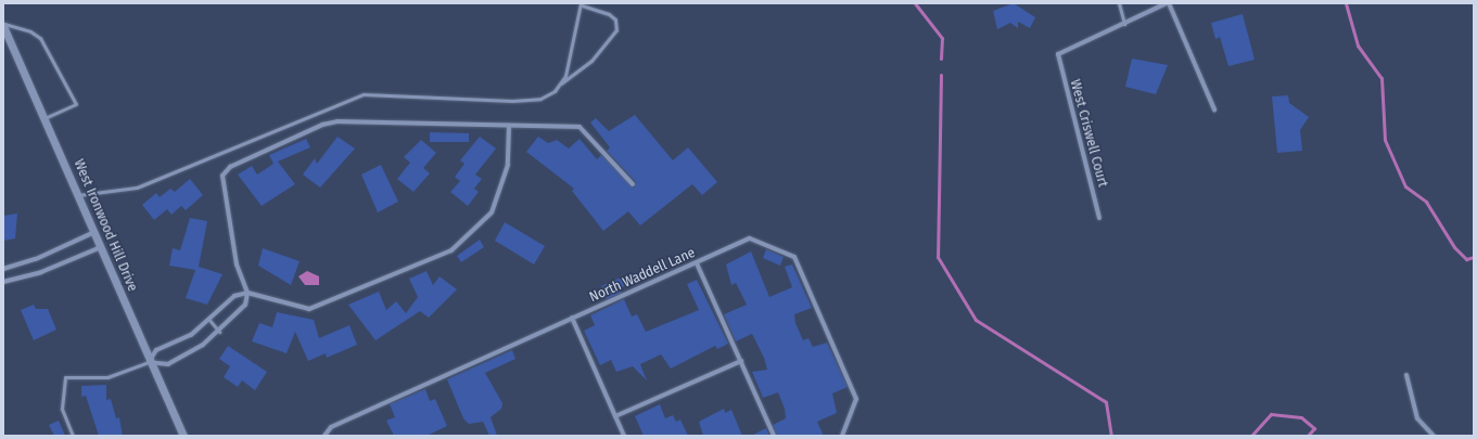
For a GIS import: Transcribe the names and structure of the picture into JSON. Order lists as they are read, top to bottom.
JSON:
{
  "streets": {
    "street": ["West Criswell Court", "West Ironwood Hill Drive", "North Waddell Lane"]
  }
}
